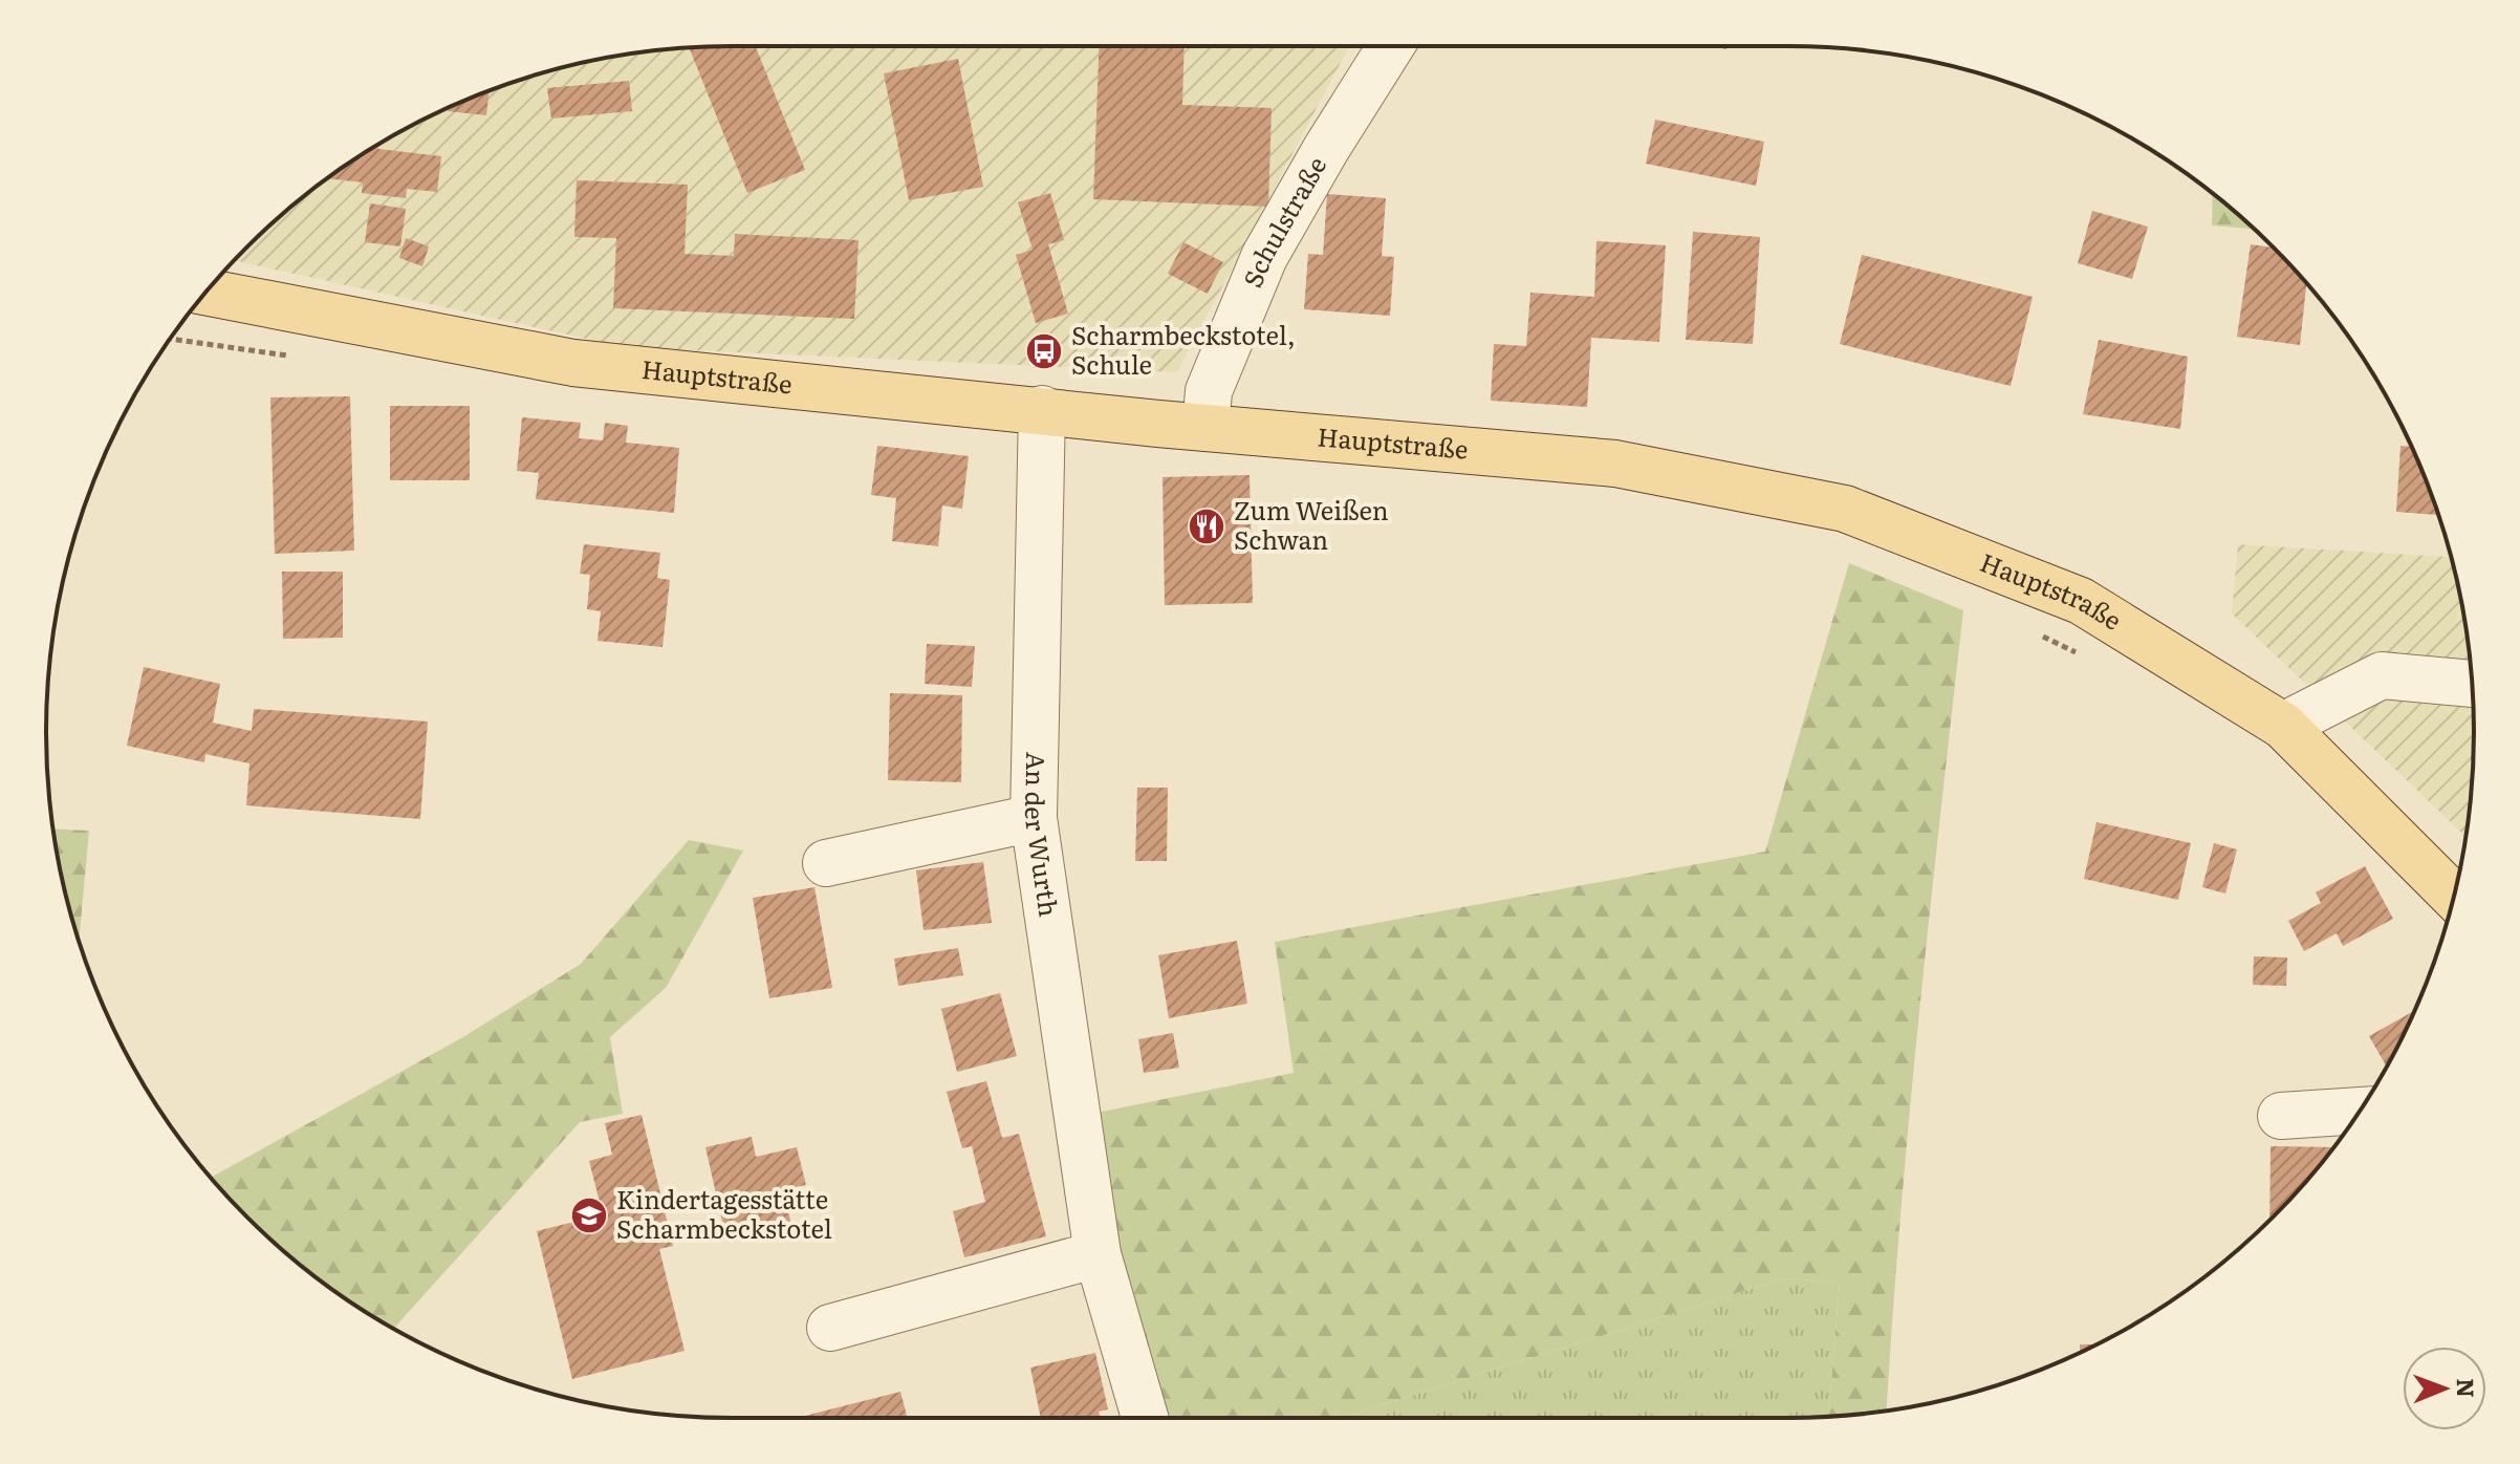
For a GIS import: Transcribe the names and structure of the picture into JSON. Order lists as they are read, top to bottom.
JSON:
{
  "streets": {
    "main road": ["Hauptstraße"],
    "street": ["Schulstraße", "An der Wurth"]
  },
  "crossings": [
    ["Schulstraße", "Hauptstraße"],
    ["Hauptstraße", "An der Wurth"]
  ],
  "places": {
    "bus stop": ["Scharmbeckstotel, Schule"],
    "restaurant": ["Zum Weißen Schwan"],
    "school or university": ["Kindertagesstätte Scharmbeckstotel"]
  },
  "north": "right"
}
